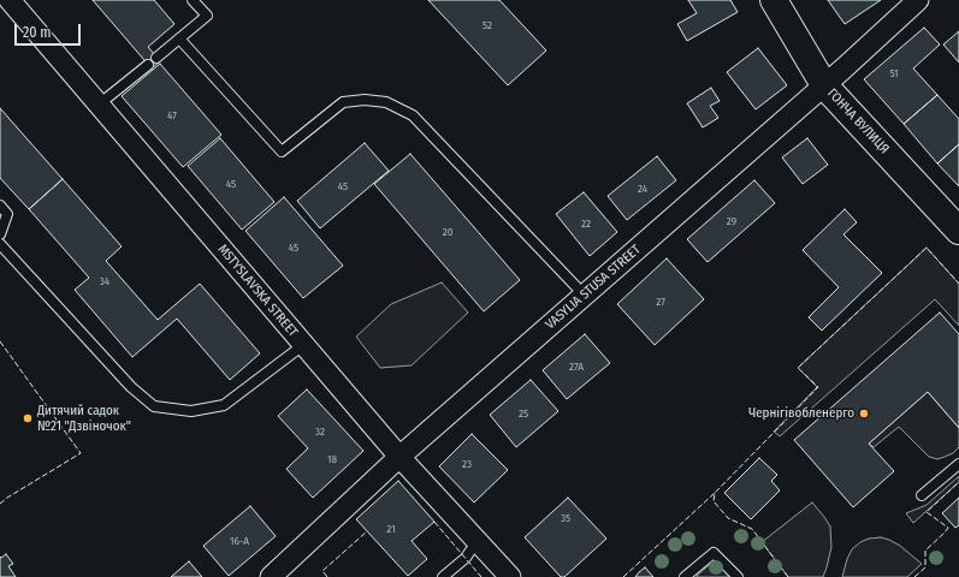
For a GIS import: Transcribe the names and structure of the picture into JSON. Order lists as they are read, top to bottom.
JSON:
{
  "streets": {
    "street": ["ГОНЧА ВУЛИЦЯ", "VASYLIA STUSA STREET", "MSTYSLAVSKA STREET"]
  },
  "crossings": [
    ["ГОНЧА ВУЛИЦЯ", "VASYLIA STUSA STREET"],
    ["VASYLIA STUSA STREET", "MSTYSLAVSKA STREET"]
  ],
  "places": ["Чернігівобленерго", "Дитячий садок №21 \"Дзвіночок\""],
  "house_numbers": [
    "52",
    "51",
    "47",
    "45",
    "45",
    "24",
    "29",
    "22",
    "20",
    "45",
    "34",
    "27",
    "27А",
    "25",
    "32",
    "18",
    "23",
    "35",
    "21",
    "16-А"
  ],
  "scale_bar": "20 m"
}
